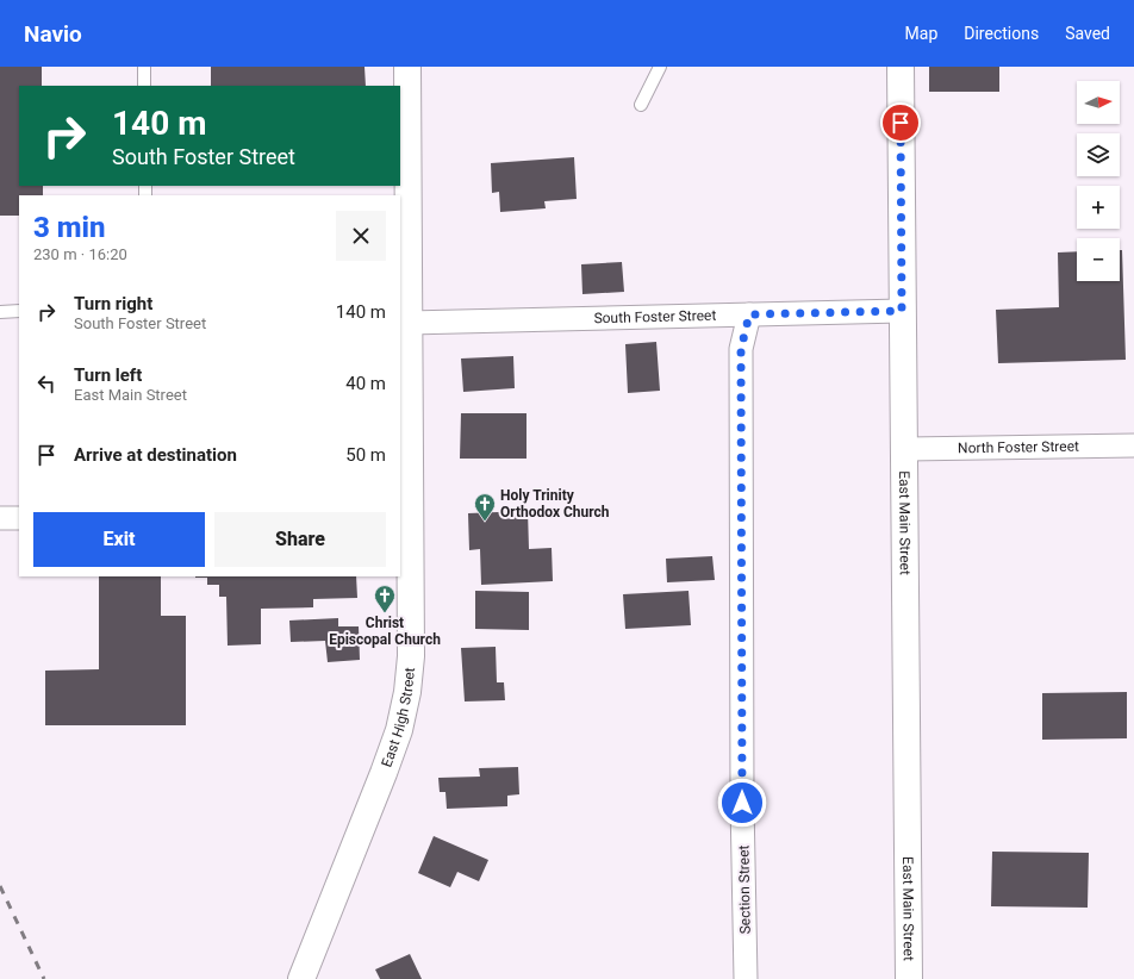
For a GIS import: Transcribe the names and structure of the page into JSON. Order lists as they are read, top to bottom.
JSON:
{
  "streets": {
    "street": [
      "South Foster Street",
      "North Foster Street",
      "East Main Street",
      "East High Street",
      "Section Street"
    ]
  },
  "crossings": [
    ["South Foster Street", "East Main Street"],
    ["South Foster Street", "East High Street"],
    ["South Foster Street", "Section Street"],
    ["North Foster Street", "East Main Street"]
  ],
  "places": {
    "church": ["Holy Trinity Orthodox Church", "Christ Episcopal Church"]
  },
  "north": "right",
  "page": {
    "header": "Navio",
    "nav": ["Map", "Directions", "Saved"],
    "map_buttons": ["+", "−"],
    "turn": ["140 m", "South Foster Street"],
    "heading": ["3 min", "230 m · 16:20"],
    "list": [
      {
        "name": "Turn right",
        "note": "South Foster Street",
        "value": "140 m"
      },
      {
        "name": "Turn left",
        "note": "East Main Street",
        "value": "40 m"
      },
      {
        "name": "Arrive at destination",
        "value": "50 m"
      }
    ],
    "buttons": ["Exit", "Share"]
  }
}
